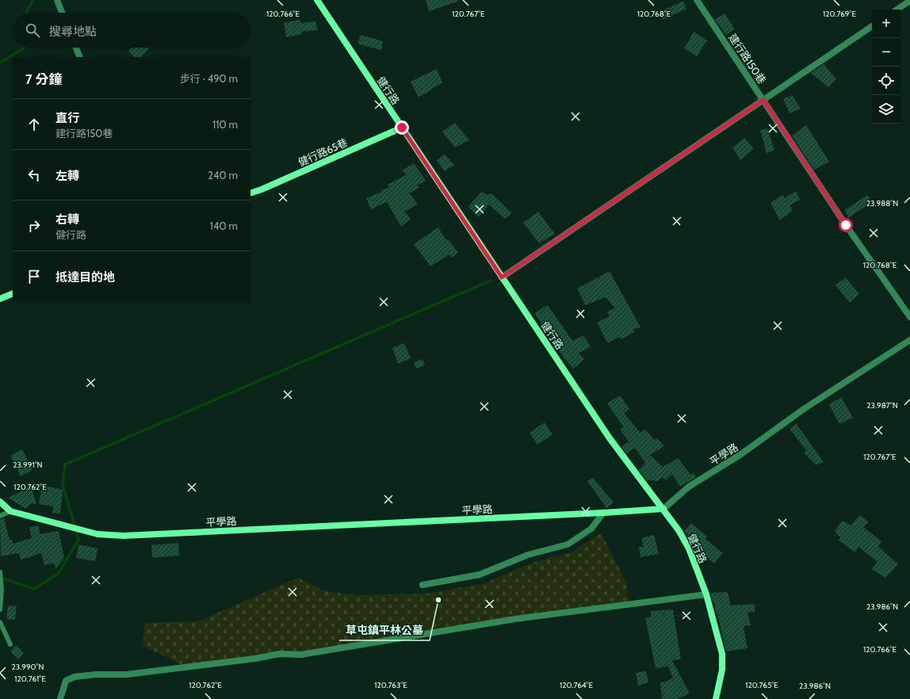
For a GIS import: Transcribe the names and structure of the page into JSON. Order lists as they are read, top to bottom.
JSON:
{
  "streets": {
    "street": [
      "建行路150巷",
      "健行路",
      "健行路65巷",
      "平學路"
    ]
  },
  "crossings": [
    ["健行路", "健行路65巷"],
    ["健行路", "平學路"]
  ],
  "places": ["草屯鎮平林公墓"],
  "page": {
    "map_buttons": ["+", "−"],
    "search": "搜尋地點",
    "heading": ["7 分鐘", "步行 · 490 m"],
    "list": [
      ["直行", "建行路150巷", "110 m"],
      ["左轉", "240 m"],
      ["右轉", "健行路", "140 m"],
      "抵達目的地"
    ]
  },
  "coordinates": [
    "120.767°E",
    "120.766°E",
    "120.768°E",
    "120.769°E",
    "23.988°N",
    "23.987°N",
    "23.991°N",
    "120.762°E",
    "23.986°N",
    "23.990°N",
    "120.761°E",
    "120.763°E",
    "120.764°E",
    "120.765°E"
  ]
}
